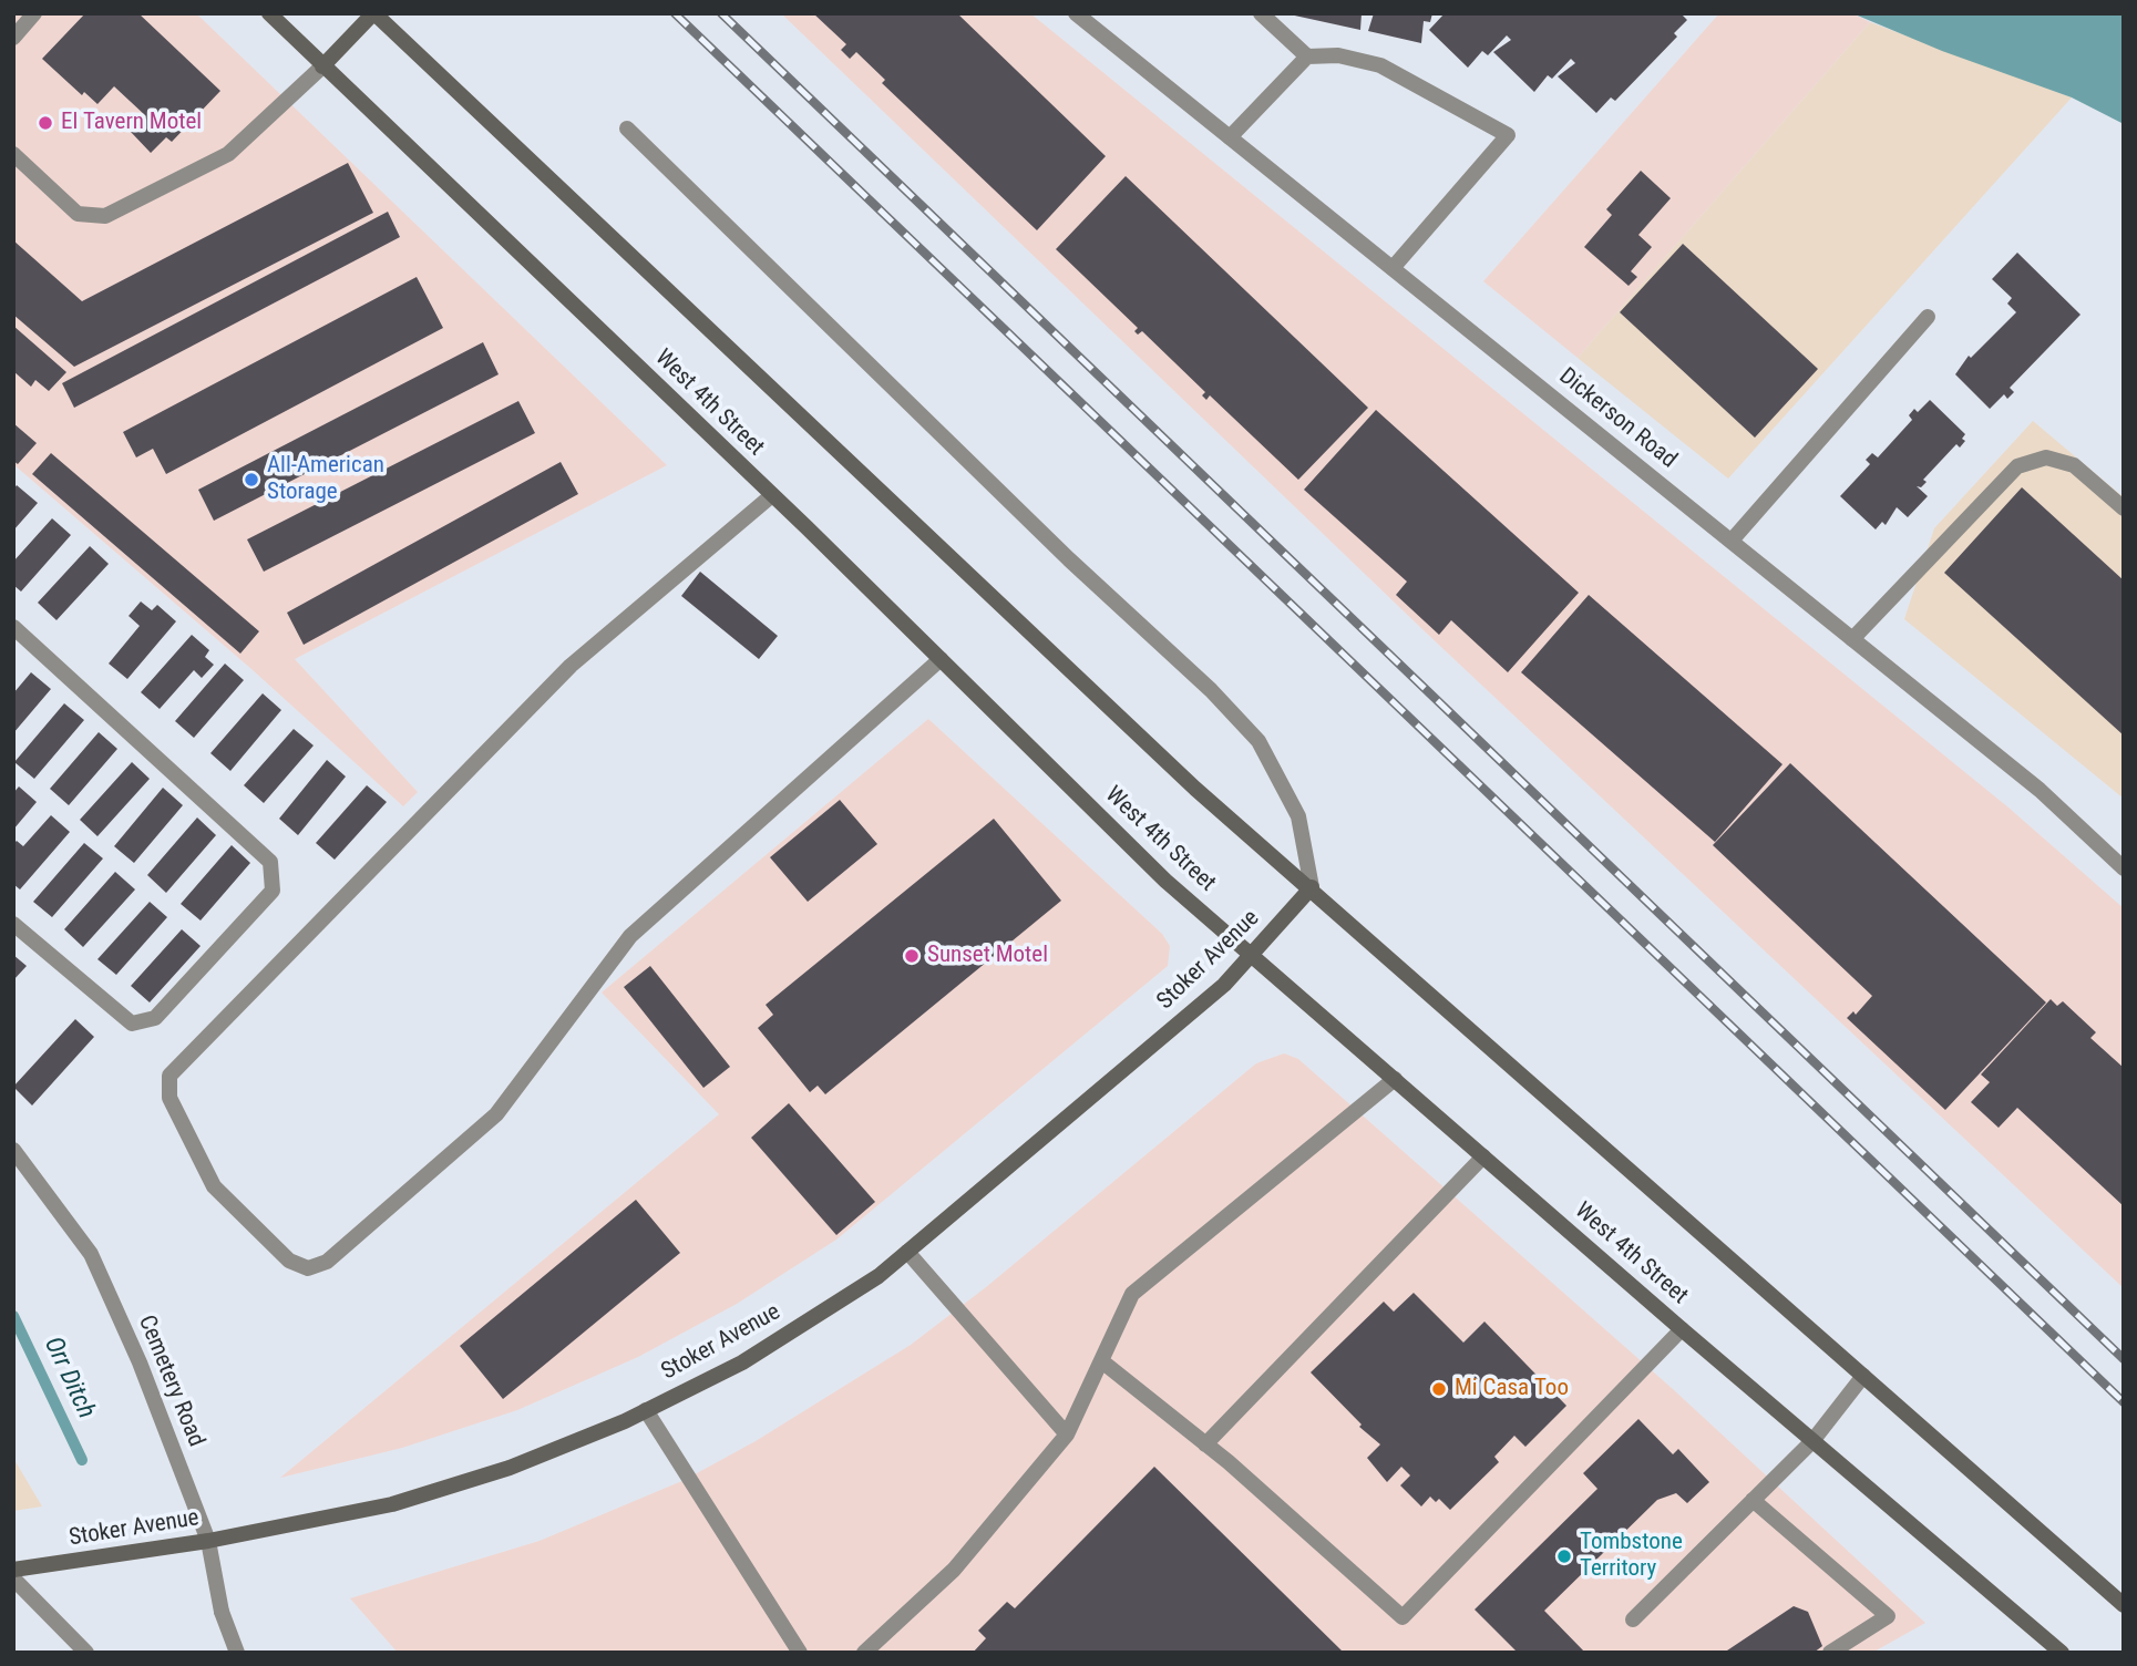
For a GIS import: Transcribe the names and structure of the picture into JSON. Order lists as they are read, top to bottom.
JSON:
{
  "streets": {
    "main road": ["West 4th Street", "Stoker Avenue"],
    "street": ["Dickerson Road", "Cemetery Road"]
  },
  "crossings": [
    ["West 4th Street", "Stoker Avenue"],
    ["Stoker Avenue", "Cemetery Road"]
  ],
  "water": ["Orr Ditch"],
  "places": [
    "El Tavern Motel",
    "All-American Storage",
    "Sunset Motel",
    "Mi Casa Too",
    "Tombstone Territory"
  ]
}
